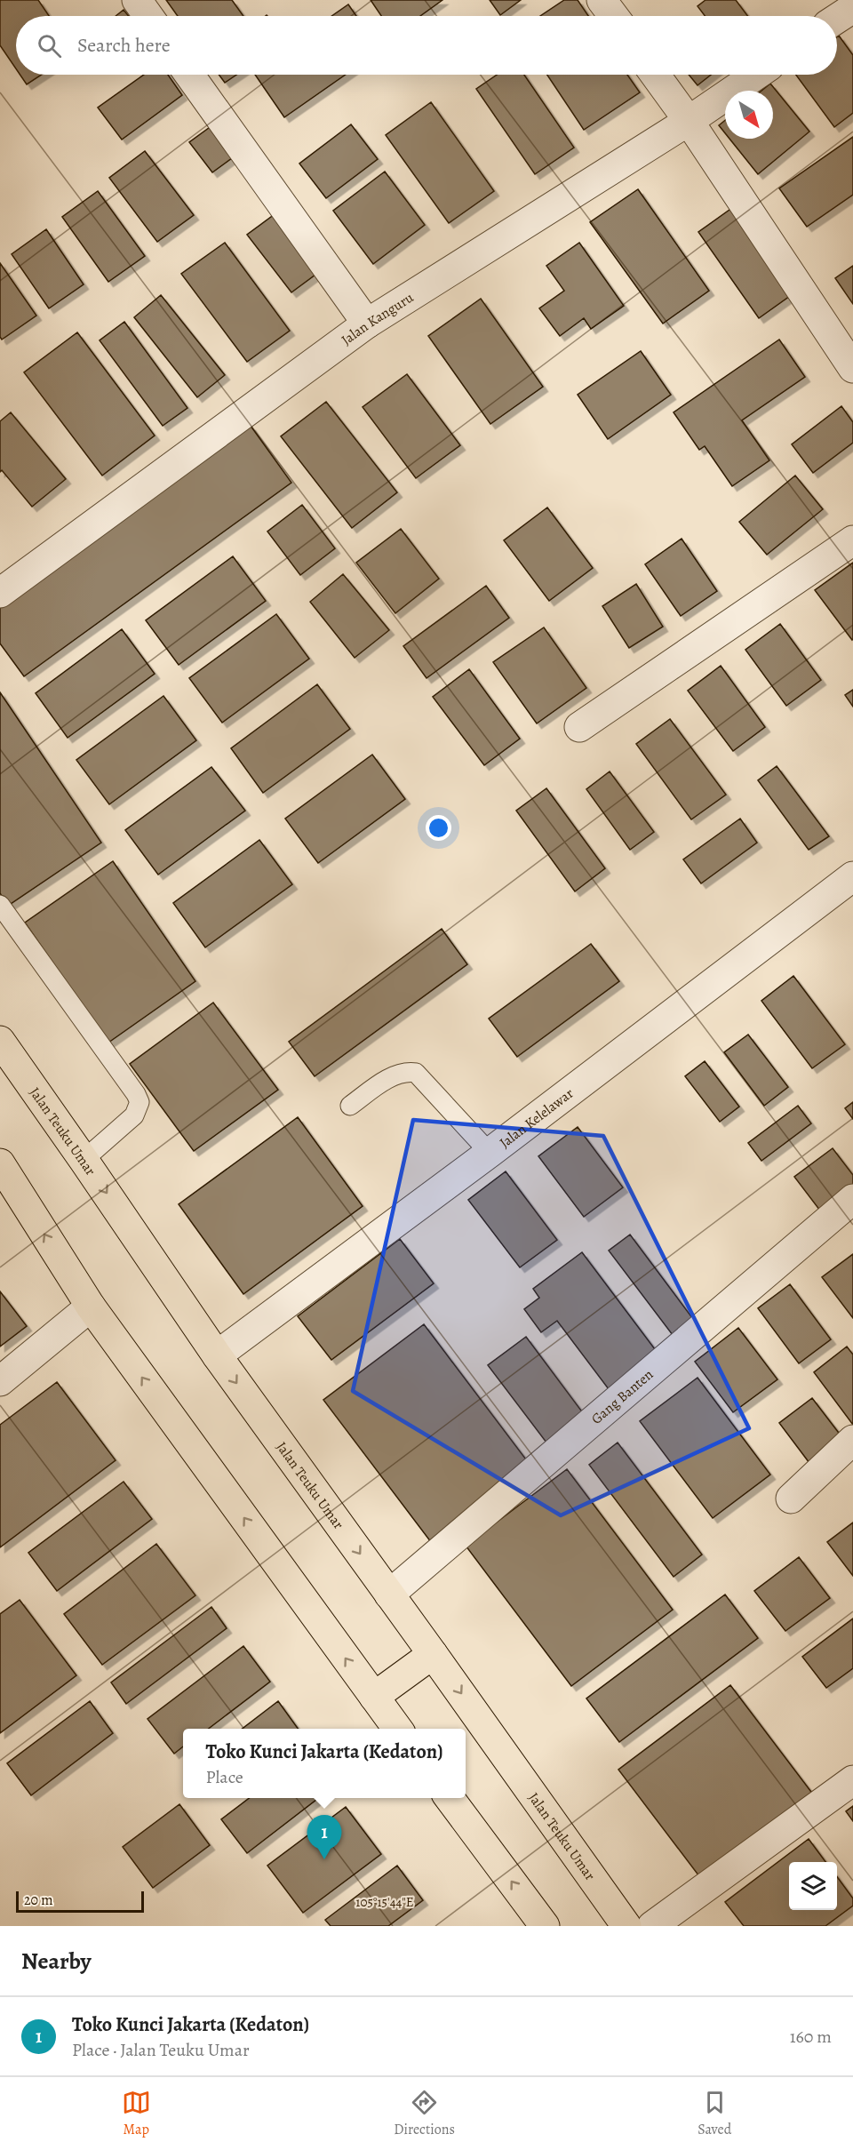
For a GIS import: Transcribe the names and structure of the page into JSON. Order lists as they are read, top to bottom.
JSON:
{
  "streets": {
    "highway": ["Jalan Teuku Umar"],
    "street": ["Jalan Kanguru", "Jalan Kelelawar", "Gang Banten"]
  },
  "crossings": [
    ["Jalan Kelelawar", "Jalan Teuku Umar"],
    ["Jalan Teuku Umar", "Gang Banten"]
  ],
  "scale_bar": "20 m",
  "north": "bottom right",
  "page": {
    "search": "Search here",
    "popup": ["Toko Kunci Jakarta (Kedaton)", "Place"],
    "pins": "1",
    "scale": "20 m",
    "heading": "Nearby",
    "list": [
      {
        "mark": "1",
        "name": "Toko Kunci Jakarta (Kedaton)",
        "note": "Place · Jalan Teuku Umar",
        "value": "160 m"
      }
    ],
    "nav": ["Map", "Directions", "Saved"]
  },
  "coordinates": ["105°15'44\"E"]
}
